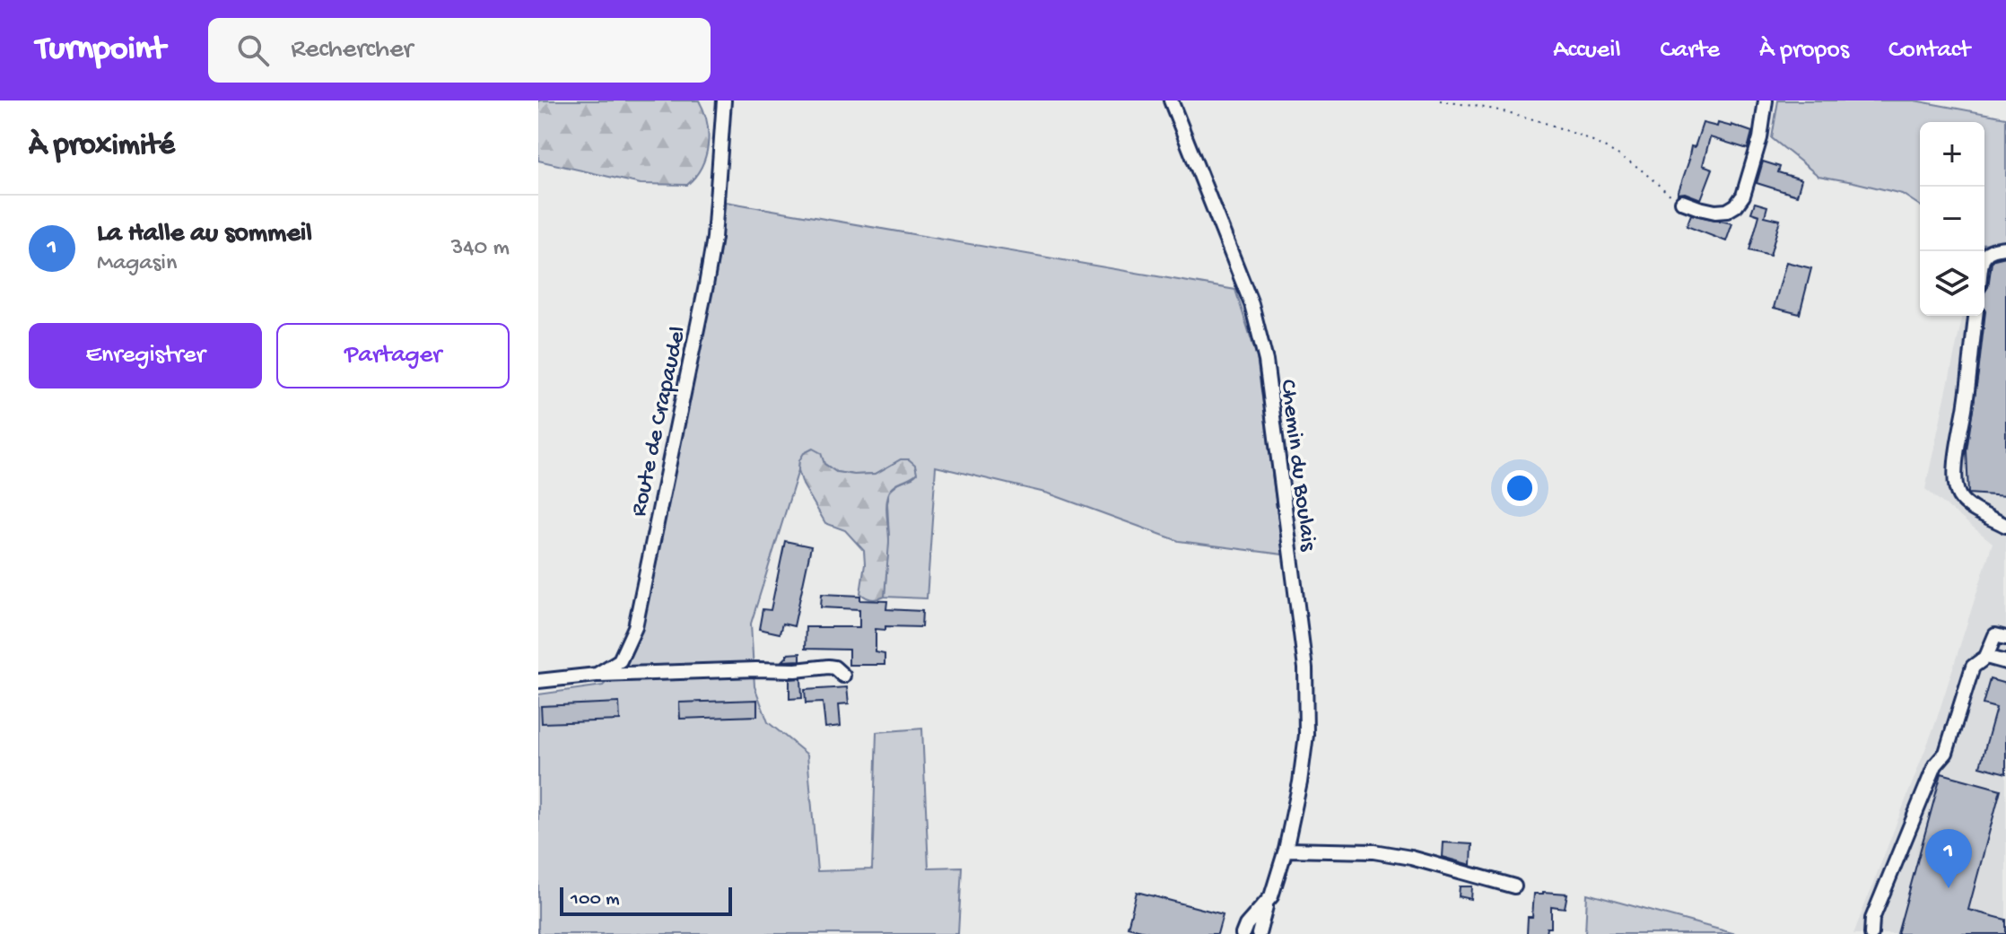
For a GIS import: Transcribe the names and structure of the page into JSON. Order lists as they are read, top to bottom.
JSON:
{
  "streets": {
    "street": ["Route de Crapaudel", "Chemin du Boulais"]
  },
  "scale_bar": "100 m",
  "page": {
    "header": "Turnpoint",
    "search": "Rechercher",
    "nav": [
      "Accueil",
      "Carte",
      "À propos",
      "Contact"
    ],
    "heading": "À proximité",
    "map_buttons": ["+", "−"],
    "list": [
      {
        "mark": "1",
        "name": "La Halle au sommeil",
        "note": "Magasin",
        "value": "340 m"
      }
    ],
    "buttons": ["Enregistrer", "Partager"],
    "pins": "1",
    "scale": "100 m"
  }
}
